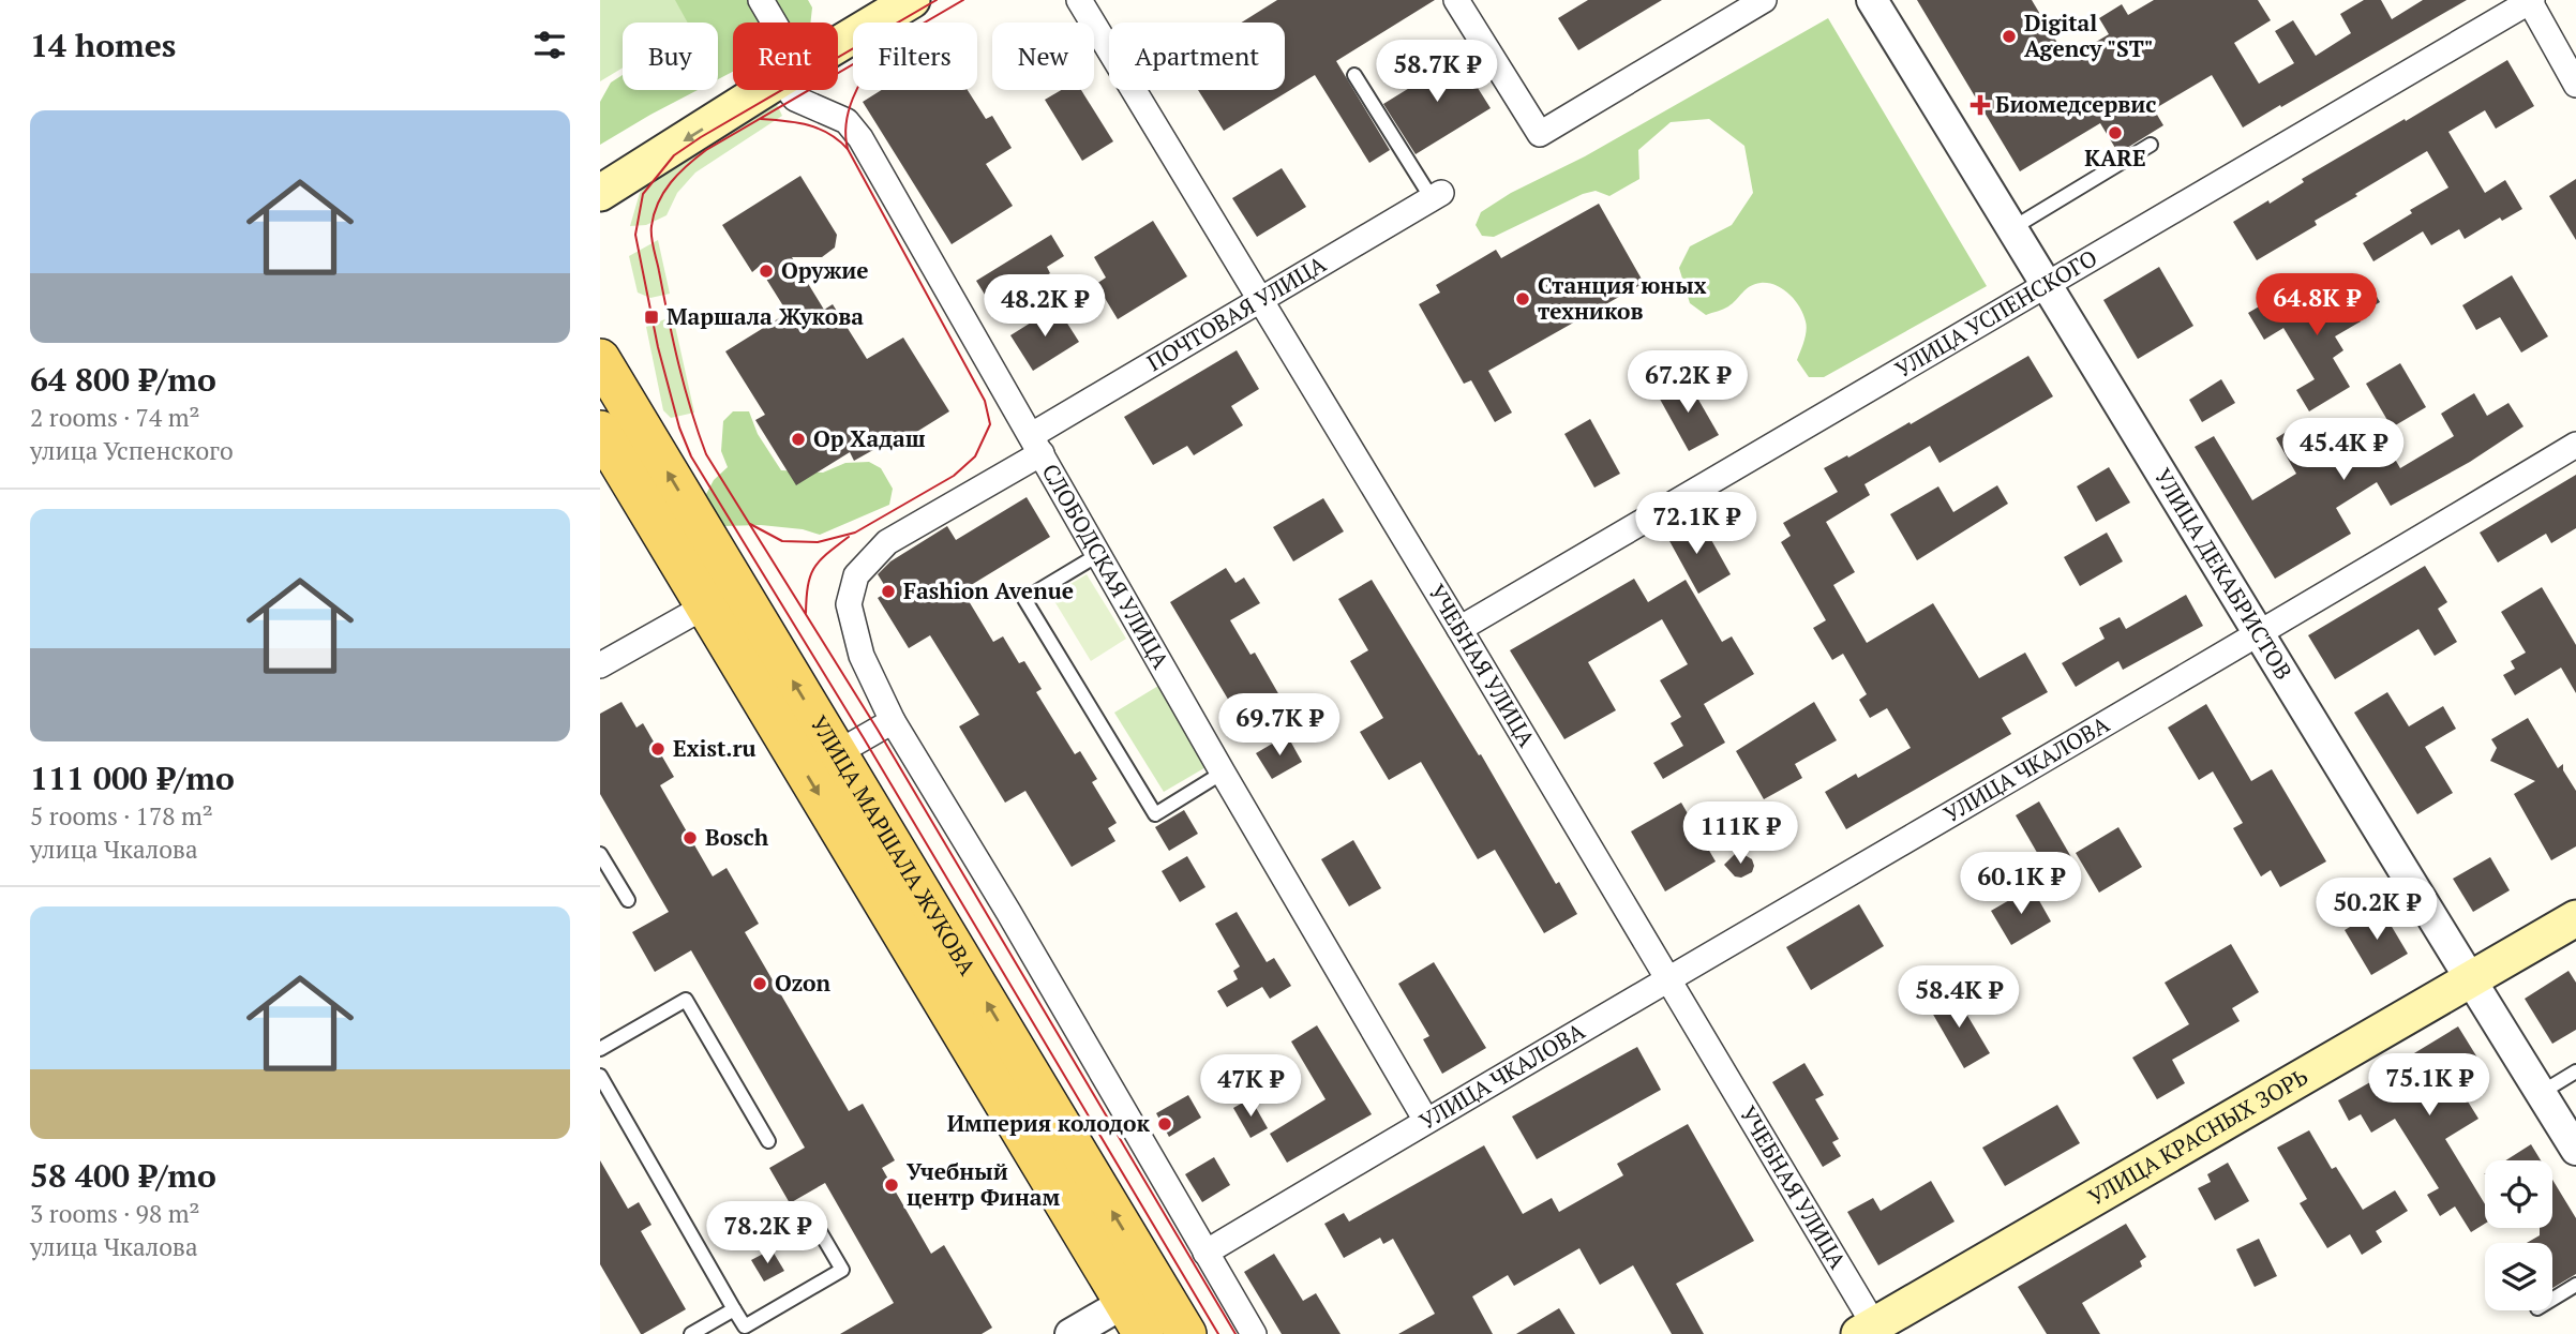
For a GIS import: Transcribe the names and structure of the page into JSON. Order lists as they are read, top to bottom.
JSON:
{
  "streets": {
    "main road": ["УЛИЦА МАРШАЛА ЖУКОВА", "УЛИЦА КРАСНЫХ ЗОРЬ"],
    "street": [
      "ПОЧТОВАЯ УЛИЦА",
      "УЛИЦА УСПЕНСКОГО",
      "СЛОБОДСКАЯ УЛИЦА",
      "УЛИЦА ДЕКАБРИСТОВ",
      "УЧЕБНАЯ УЛИЦА",
      "УЛИЦА ЧКАЛОВА"
    ]
  },
  "crossings": [
    ["ПОЧТОВАЯ УЛИЦА", "СЛОБОДСКАЯ УЛИЦА"],
    ["ПОЧТОВАЯ УЛИЦА", "УЧЕБНАЯ УЛИЦА"],
    ["УЛИЦА УСПЕНСКОГО", "УЛИЦА ДЕКАБРИСТОВ"],
    ["УЛИЦА УСПЕНСКОГО", "УЧЕБНАЯ УЛИЦА"],
    ["СЛОБОДСКАЯ УЛИЦА", "УЛИЦА ЧКАЛОВА"],
    ["УЛИЦА ДЕКАБРИСТОВ", "УЛИЦА ЧКАЛОВА"],
    ["УЛИЦА ДЕКАБРИСТОВ", "УЛИЦА КРАСНЫХ ЗОРЬ"],
    ["УЧЕБНАЯ УЛИЦА", "УЛИЦА ЧКАЛОВА"],
    ["УЧЕБНАЯ УЛИЦА", "УЛИЦА КРАСНЫХ ЗОРЬ"]
  ],
  "places": {
    "other": [
      "Digital Agency \"ST\"",
      "KARE",
      "Оружие",
      "Станция юных техников",
      "Ор Хадаш",
      "Fashion Avenue",
      "Exist.ru",
      "Bosch",
      "Ozon",
      "Империя колодок",
      "Учебный центр Финам"
    ],
    "health": ["Биомедсервис"],
    "transit": ["Маршала Жукова"]
  },
  "page": {
    "heading": "14 homes",
    "chip": [
      "Buy",
      "Rent",
      "Filters",
      "New",
      "Apartment"
    ],
    "price": [
      "58.7K ₽",
      "64.8K ₽",
      "48.2K ₽",
      "67.2K ₽",
      "45.4K ₽",
      "72.1K ₽",
      "69.7K ₽",
      "111K ₽",
      "60.1K ₽",
      "50.2K ₽",
      "58.4K ₽",
      "75.1K ₽",
      "47K ₽",
      "78.2K ₽"
    ],
    "list": [
      {
        "name": "64 800 ₽/mo",
        "note": "2 rooms · 74 m² · улица Успенского"
      },
      {
        "name": "111 000 ₽/mo",
        "note": "5 rooms · 178 m² · улица Чкалова"
      },
      {
        "name": "58 400 ₽/mo",
        "note": "3 rooms · 98 m² · улица Чкалова"
      }
    ]
  }
}
